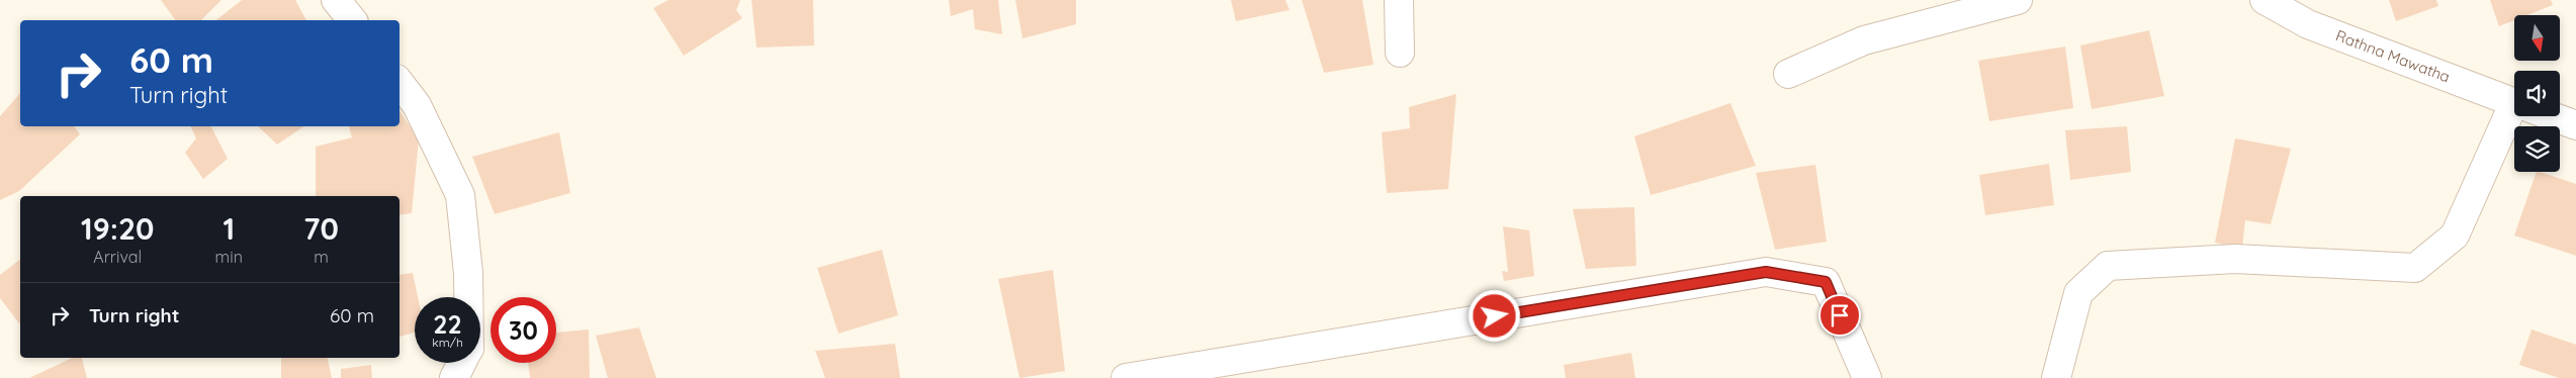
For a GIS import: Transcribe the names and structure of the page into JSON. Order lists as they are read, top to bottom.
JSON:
{
  "streets": {
    "street": ["Rathna Mawatha"]
  },
  "north": "bottom",
  "page": {
    "turn": ["60 m", "Turn right"],
    "eta": [
      "19:20",
      "Arrival",
      "1",
      "min",
      "70",
      "m"
    ],
    "list": [
      {
        "name": "Turn right",
        "value": "60 m"
      }
    ],
    "speed": "22 km/h",
    "limit": "30"
  }
}
